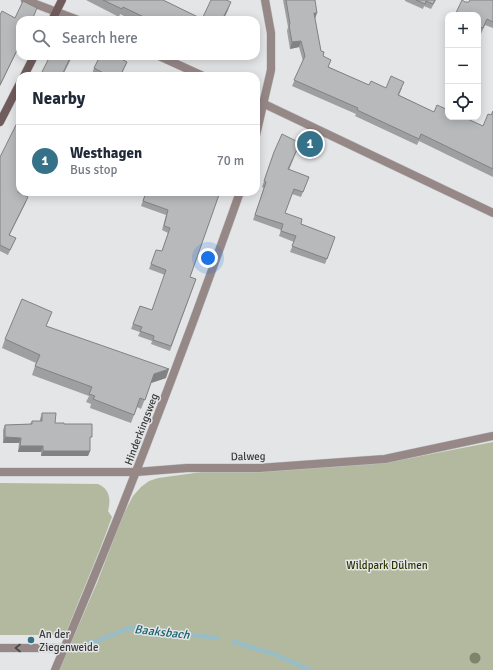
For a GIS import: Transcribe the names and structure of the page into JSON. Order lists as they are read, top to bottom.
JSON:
{
  "streets": {
    "street": ["Hinderkingsweg", "Dalweg"]
  },
  "crossings": [
    ["Hinderkingsweg", "Dalweg"]
  ],
  "water": ["Baaksbach"],
  "parks": ["Wildpark Dülmen"],
  "places": ["An der Ziegenweide"],
  "page": {
    "map_buttons": ["+", "−"],
    "search": "Search here",
    "heading": "Nearby",
    "list": [
      {
        "mark": "1",
        "name": "Westhagen",
        "note": "Bus stop",
        "value": "70 m"
      }
    ],
    "pins": "1"
  }
}
